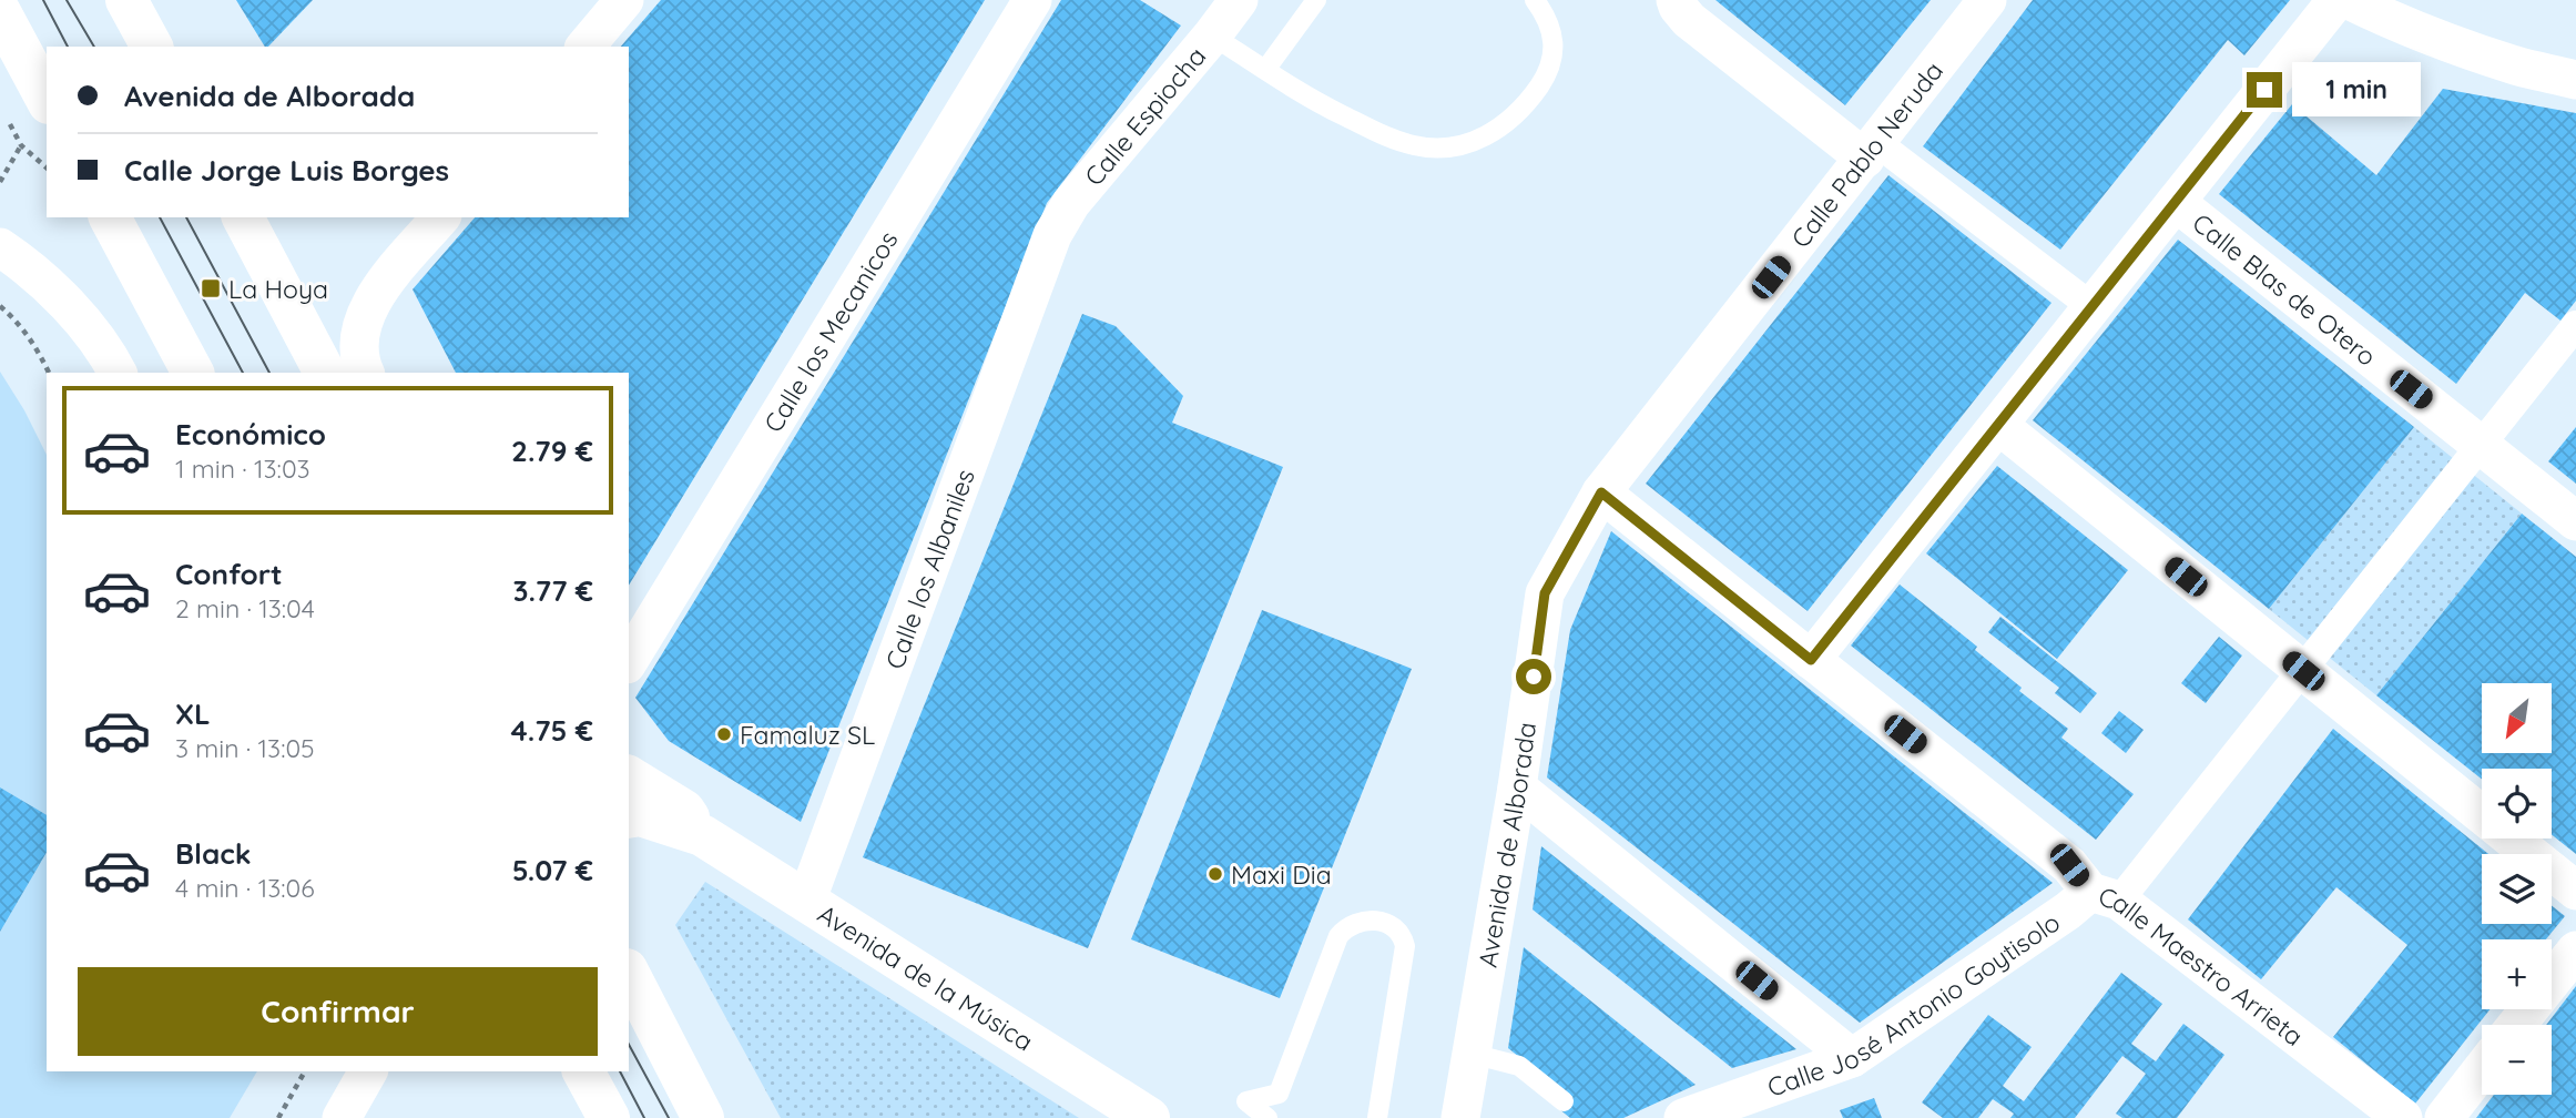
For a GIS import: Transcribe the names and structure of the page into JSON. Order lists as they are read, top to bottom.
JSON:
{
  "streets": {
    "main road": ["Avenida de la Música"],
    "street": [
      "Calle Espiocha",
      "Calle Pablo Neruda",
      "Calle Blas de Otero",
      "Calle los Mecanicos",
      "Calle los Albaniles",
      "Avenida de Alborada",
      "Calle Maestro Arrieta",
      "Calle José Antonio Goytisolo"
    ]
  },
  "crossings": [
    ["Calle Espiocha", "Calle los Albaniles"],
    ["Calle Pablo Neruda", "Avenida de Alborada"],
    ["Calle Pablo Neruda", "Calle Maestro Arrieta"],
    ["Calle los Albaniles", "Avenida de la Música"],
    ["Avenida de Alborada", "Calle Maestro Arrieta"],
    ["Calle Maestro Arrieta", "Calle José Antonio Goytisolo"]
  ],
  "places": {
    "transit": ["La Hoya"],
    "other": ["Famaluz SL", "Maxi Dia"]
  },
  "north": "bottom left",
  "page": {
    "banner": ["Avenida de Alborada", "Calle Jorge Luis Borges"],
    "bubble": "1 min",
    "list": [
      {
        "name": "Económico",
        "note": "1 min · 13:03",
        "value": "2.79 €"
      },
      {
        "name": "Confort",
        "note": "2 min · 13:04",
        "value": "3.77 €"
      },
      {
        "name": "XL",
        "note": "3 min · 13:05",
        "value": "4.75 €"
      },
      {
        "name": "Black",
        "note": "4 min · 13:06",
        "value": "5.07 €"
      }
    ],
    "map_buttons": ["+", "−"],
    "buttons": "Confirmar"
  }
}
